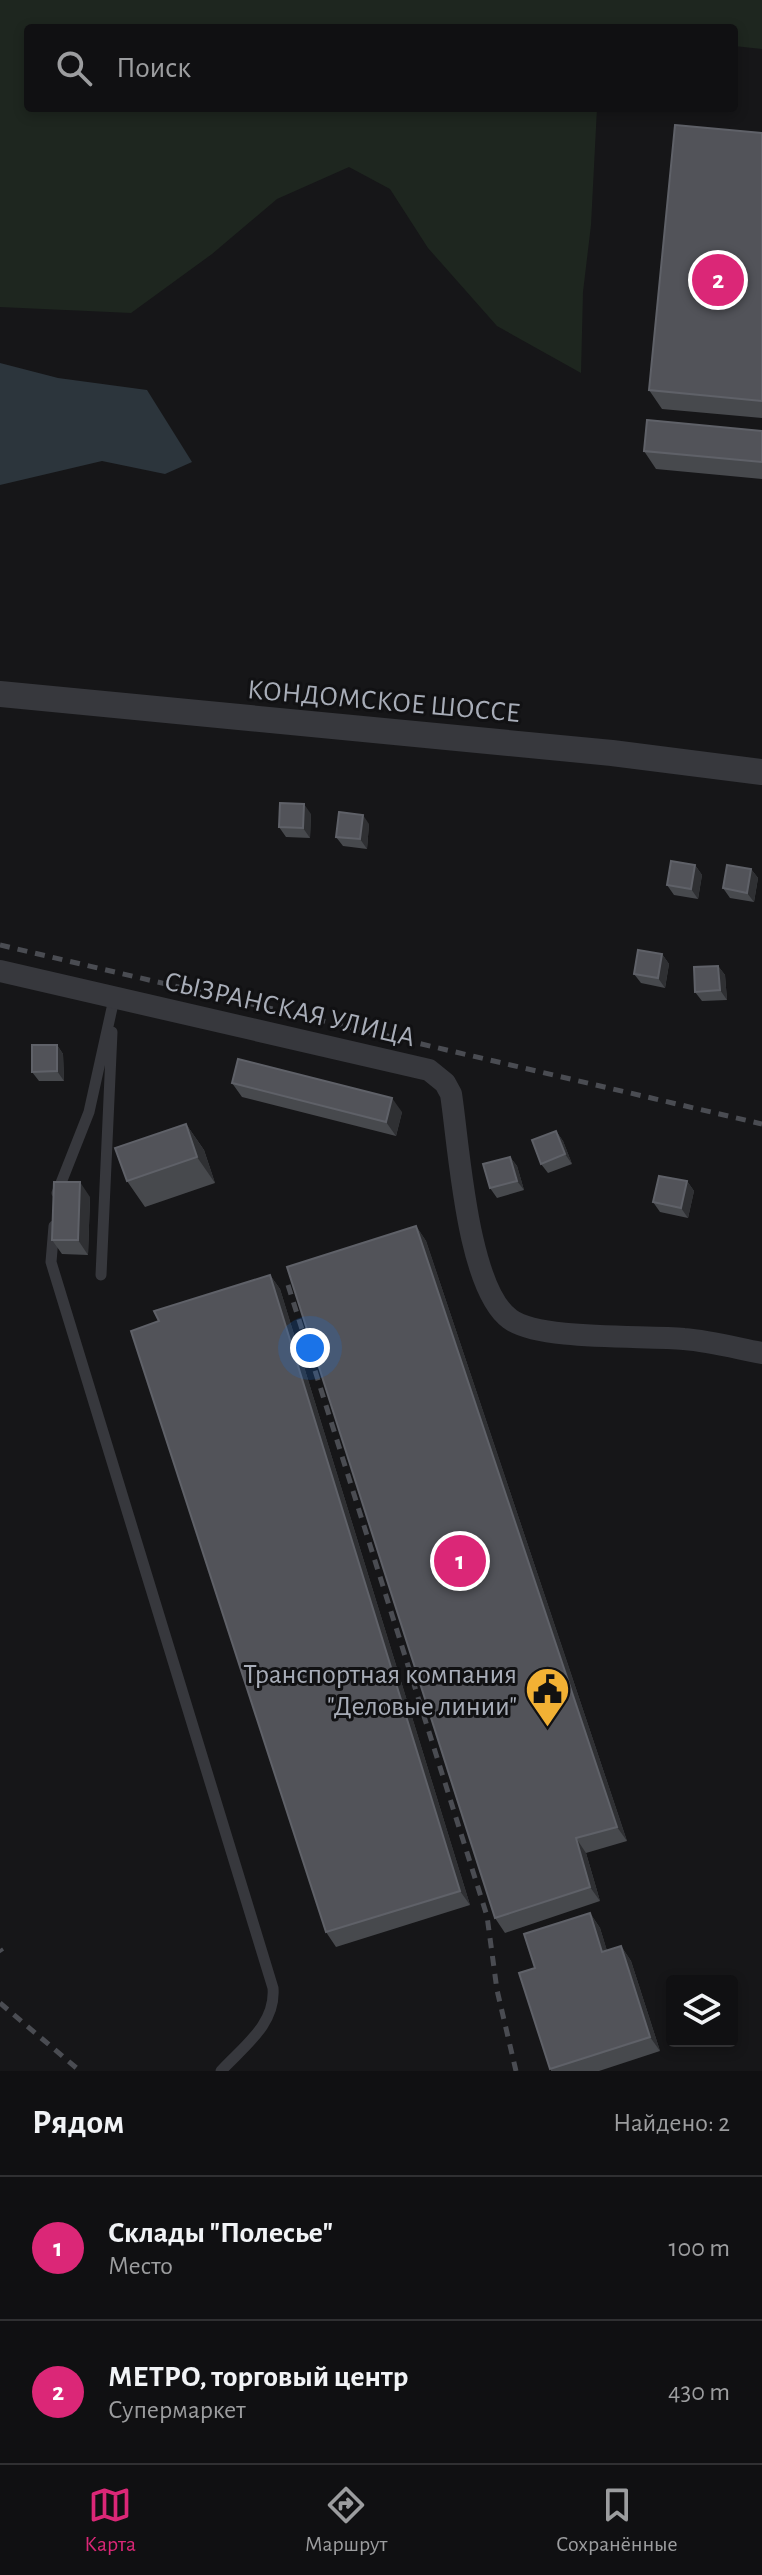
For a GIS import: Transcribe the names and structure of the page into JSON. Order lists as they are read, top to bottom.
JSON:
{
  "streets": {
    "street": ["КОНДОМСКОЕ ШОССЕ", "СЫЗРАНСКАЯ УЛИЦА"]
  },
  "places": {
    "public building": ["Транспортная компания \"Деловые линии\""]
  },
  "page": {
    "search": "Поиск",
    "pins": ["2", "1"],
    "heading": ["Рядом", "Найдено: 2"],
    "list": [
      {
        "mark": "1",
        "name": "Склады \"Полесье\"",
        "note": "Место",
        "value": "100 m"
      },
      {
        "mark": "2",
        "name": "МЕТРО, торговый центр",
        "note": "Супермаркет",
        "value": "430 m"
      }
    ],
    "nav": ["Карта", "Маршрут", "Сохранённые"]
  }
}
